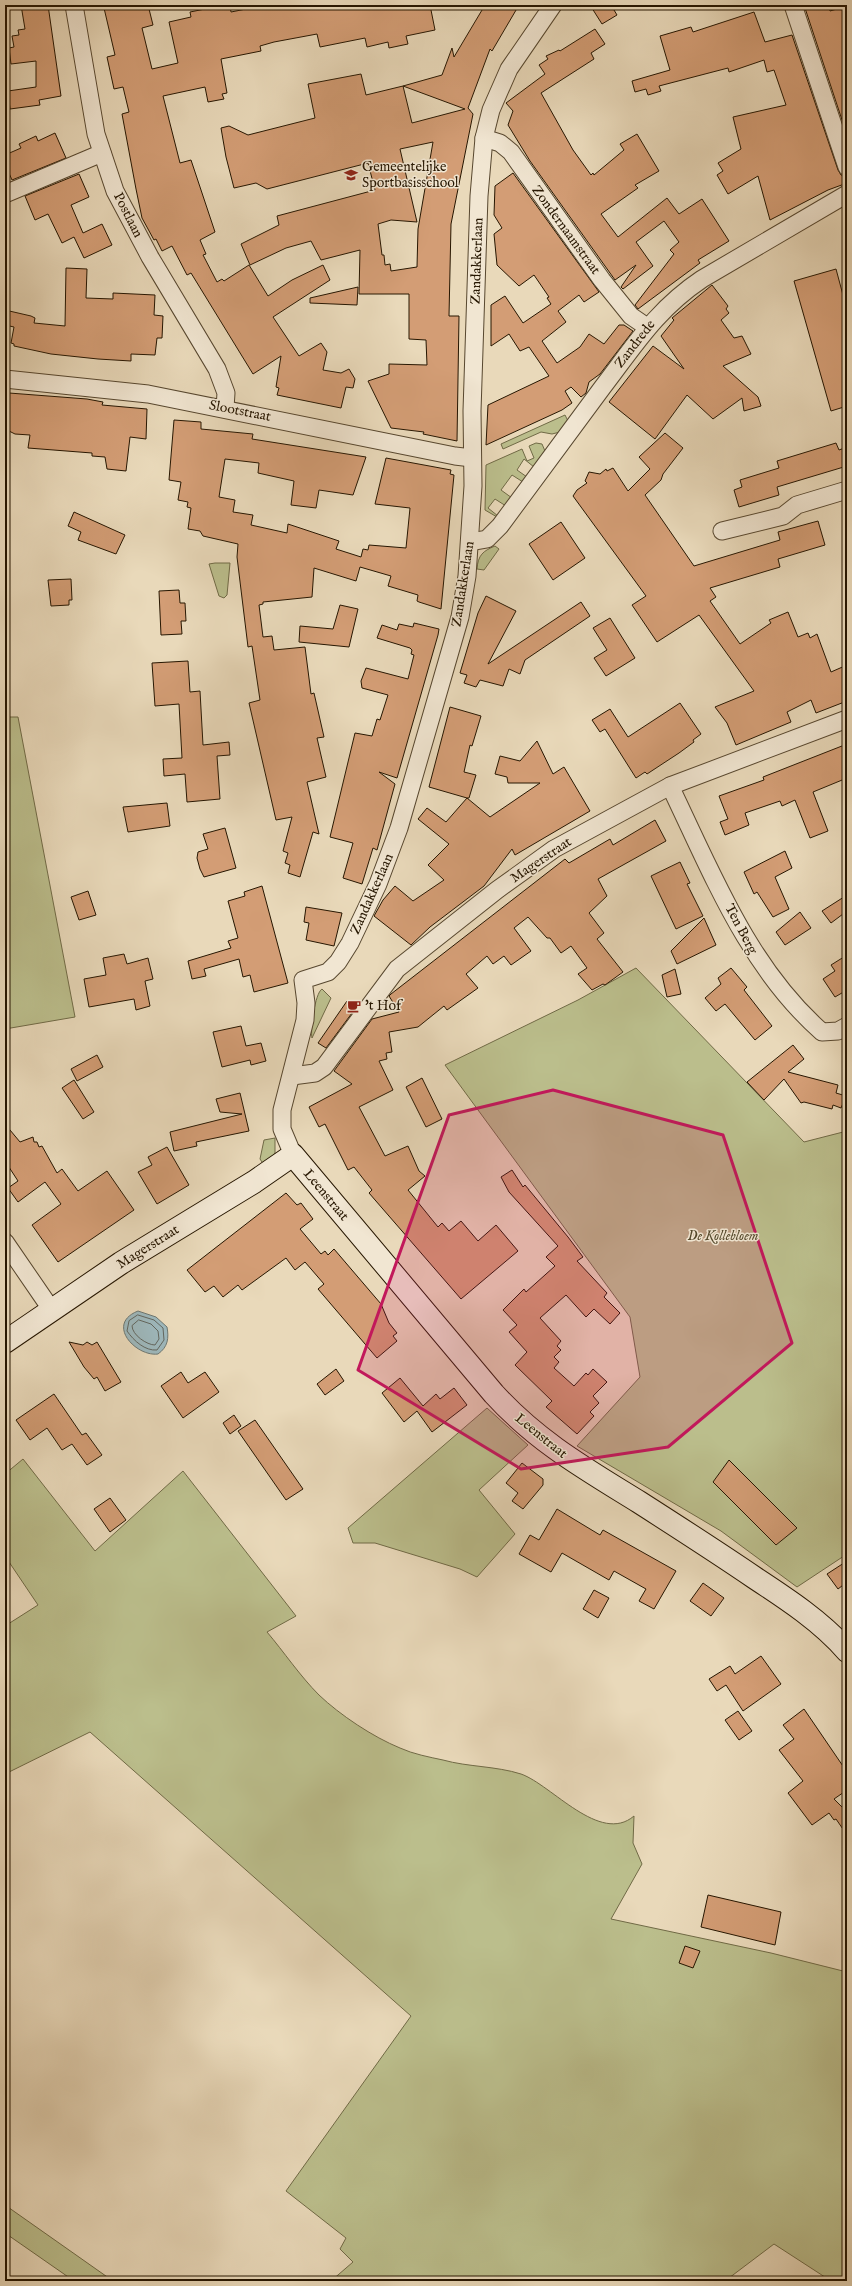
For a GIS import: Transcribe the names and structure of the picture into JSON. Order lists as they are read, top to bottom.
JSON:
{
  "streets": {
    "street": [
      "Postlaan",
      "Zondernaamstraat",
      "Zandakkerlaan",
      "Zandrede",
      "Slootstraat",
      "Magerstraat",
      "Ten Berg",
      "Leenstraat"
    ]
  },
  "crossings": [
    ["Postlaan", "Slootstraat"],
    ["Zondernaamstraat", "Zandakkerlaan"],
    ["Zondernaamstraat", "Zandrede"],
    ["Zandakkerlaan", "Zandrede"],
    ["Zandakkerlaan", "Slootstraat"],
    ["Zandakkerlaan", "Magerstraat"],
    ["Zandakkerlaan", "Leenstraat"],
    ["Magerstraat", "Ten Berg"],
    ["Magerstraat", "Leenstraat"]
  ],
  "parks": ["De Kollebloem"],
  "places": {
    "school or university": ["Gemeentelijke Sportbasisschool"],
    "cafe": ["'t Hof"]
  }
}
